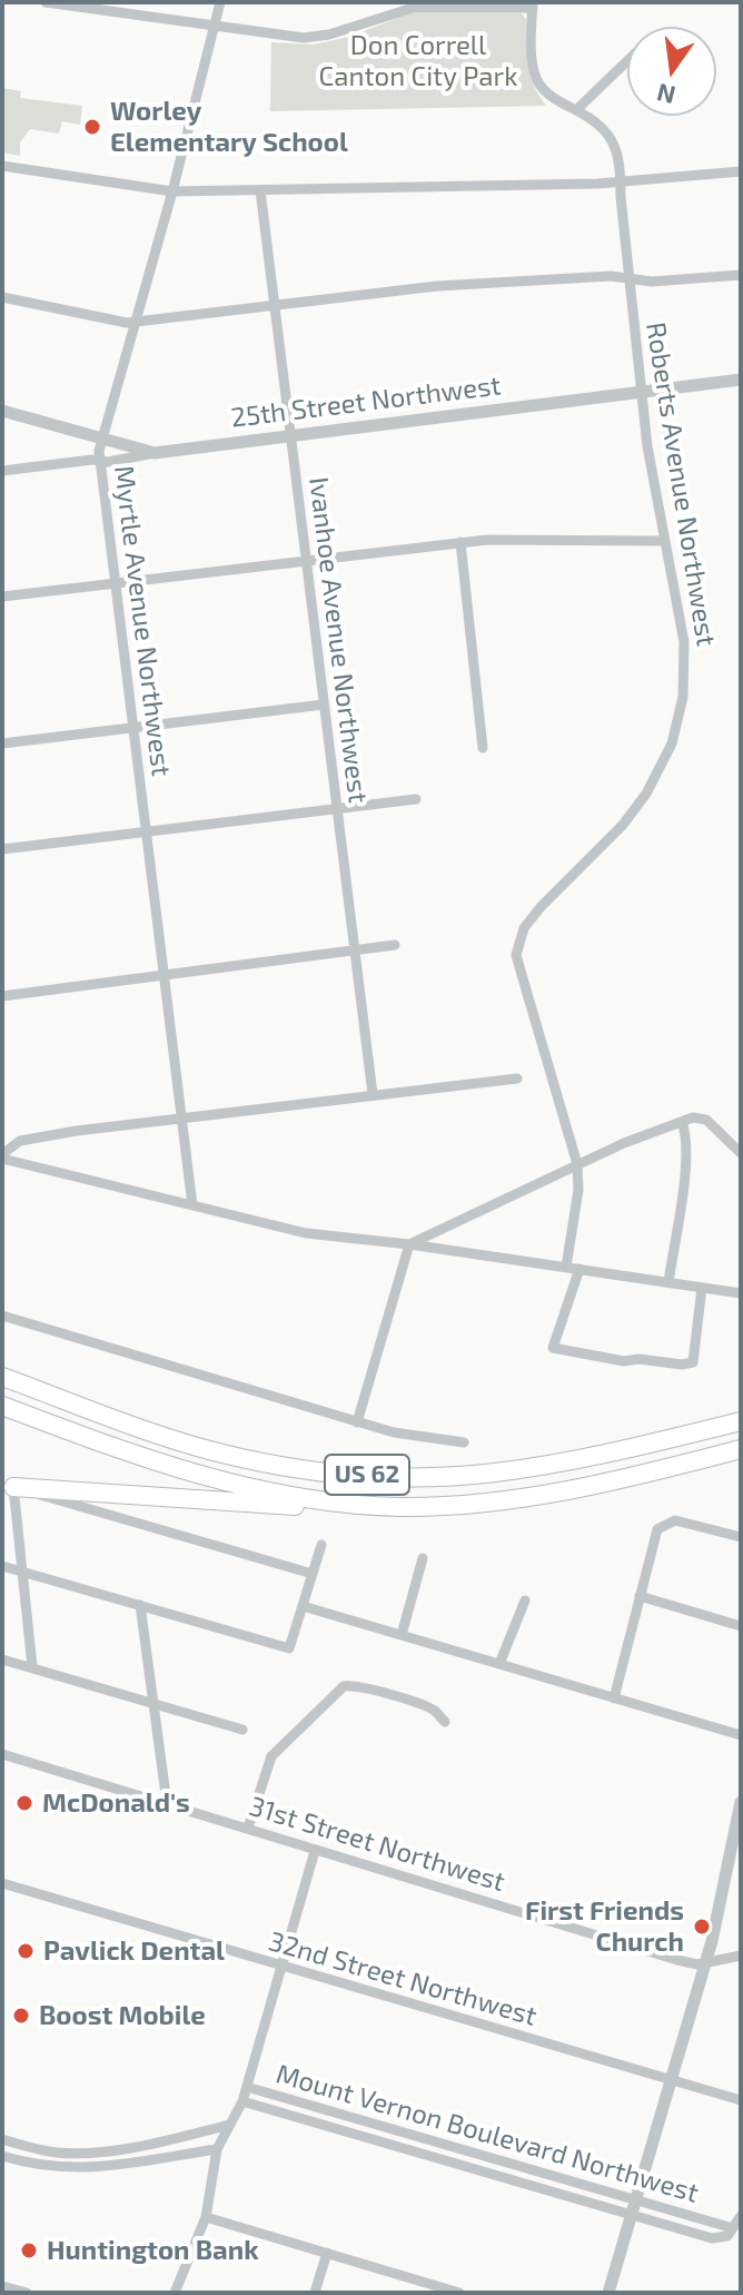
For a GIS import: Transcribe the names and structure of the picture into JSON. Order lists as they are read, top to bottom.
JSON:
{
  "streets": {
    "highway": ["US 62"],
    "street": [
      "25th Street Northwest",
      "Roberts Avenue Northwest",
      "Myrtle Avenue Northwest",
      "Ivanhoe Avenue Northwest",
      "31st Street Northwest",
      "32nd Street Northwest",
      "Mount Vernon Boulevard Northwest"
    ]
  },
  "crossings": [
    ["25th Street Northwest", "Roberts Avenue Northwest"],
    ["25th Street Northwest", "Myrtle Avenue Northwest"],
    ["25th Street Northwest", "Ivanhoe Avenue Northwest"]
  ],
  "parks": ["Don Correll Canton City Park"],
  "places": [
    "Worley Elementary School",
    "McDonald's",
    "First Friends Church",
    "Pavlick Dental",
    "Boost Mobile",
    "Huntington Bank"
  ],
  "north": "bottom"
}
